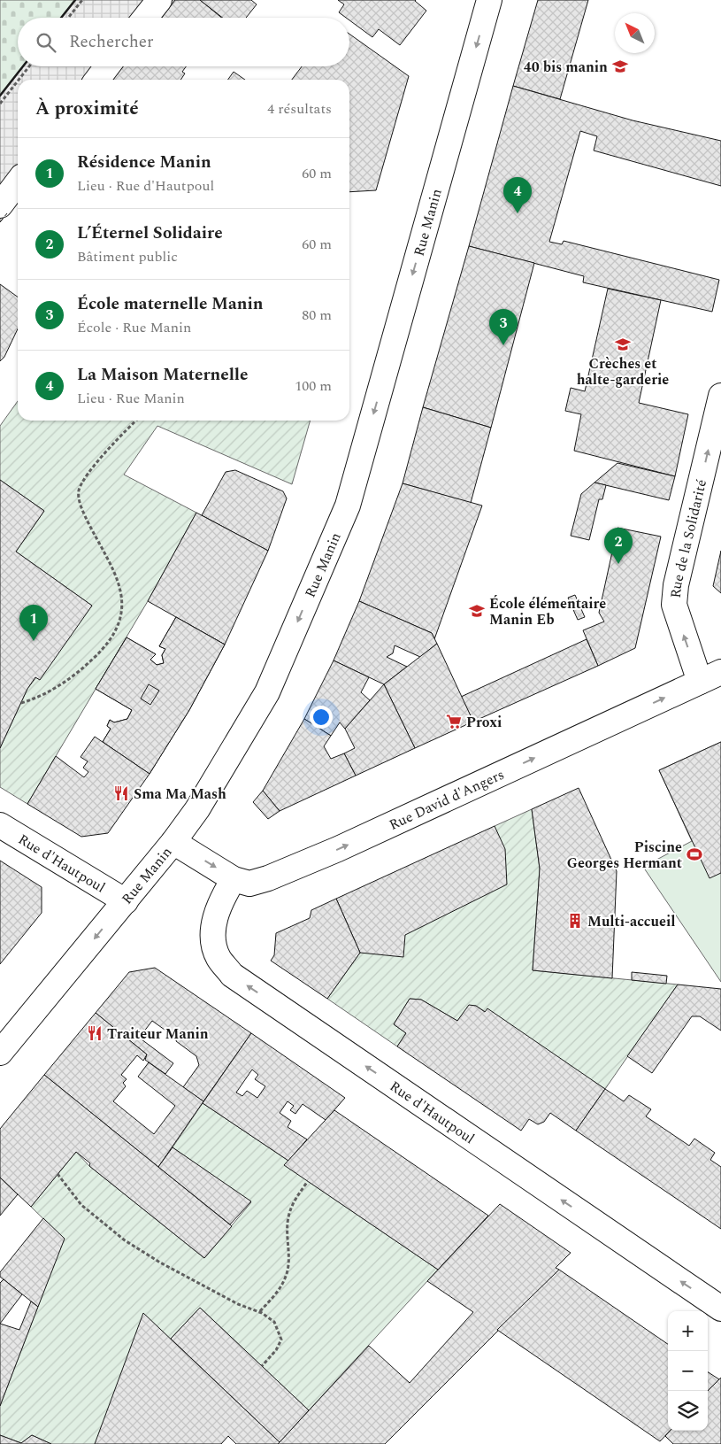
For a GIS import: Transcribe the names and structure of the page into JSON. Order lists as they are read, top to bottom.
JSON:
{
  "streets": {
    "street": [
      "Rue Manin",
      "Rue de la Solidarité",
      "Rue David d'Angers",
      "Rue d'Hautpoul"
    ]
  },
  "crossings": [
    ["Rue Manin", "Rue David d'Angers"],
    ["Rue Manin", "Rue d'Hautpoul"],
    ["Rue de la Solidarité", "Rue David d'Angers"],
    ["Rue David d'Angers", "Rue d'Hautpoul"]
  ],
  "one_way": [
    "Rue Manin",
    "Rue de la Solidarité",
    "Rue David d'Angers",
    "Rue d'Hautpoul"
  ],
  "places": {
    "school or university": ["40 bis manin", "Crèches et halte-garderie", "École élémentaire Manin Eb"],
    "supermarket": ["Proxi"],
    "restaurant": ["Sma Ma Mash", "Traiteur Manin"],
    "sports": ["Piscine Georges Hermant"],
    "building": ["Multi-accueil"]
  },
  "north": "top left",
  "page": {
    "search": "Rechercher",
    "heading": ["À proximité", "4 résultats"],
    "list": [
      {
        "mark": "1",
        "name": "Résidence Manin",
        "note": "Lieu · Rue d'Hautpoul",
        "value": "60 m"
      },
      {
        "mark": "2",
        "name": "L’Éternel Solidaire",
        "note": "Bâtiment public",
        "value": "60 m"
      },
      {
        "mark": "3",
        "name": "École maternelle Manin",
        "note": "École · Rue Manin",
        "value": "80 m"
      },
      {
        "mark": "4",
        "name": "La Maison Maternelle",
        "note": "Lieu · Rue Manin",
        "value": "100 m"
      }
    ],
    "pins": [
      "4",
      "3",
      "2",
      "1"
    ],
    "map_buttons": ["+", "−"]
  }
}
